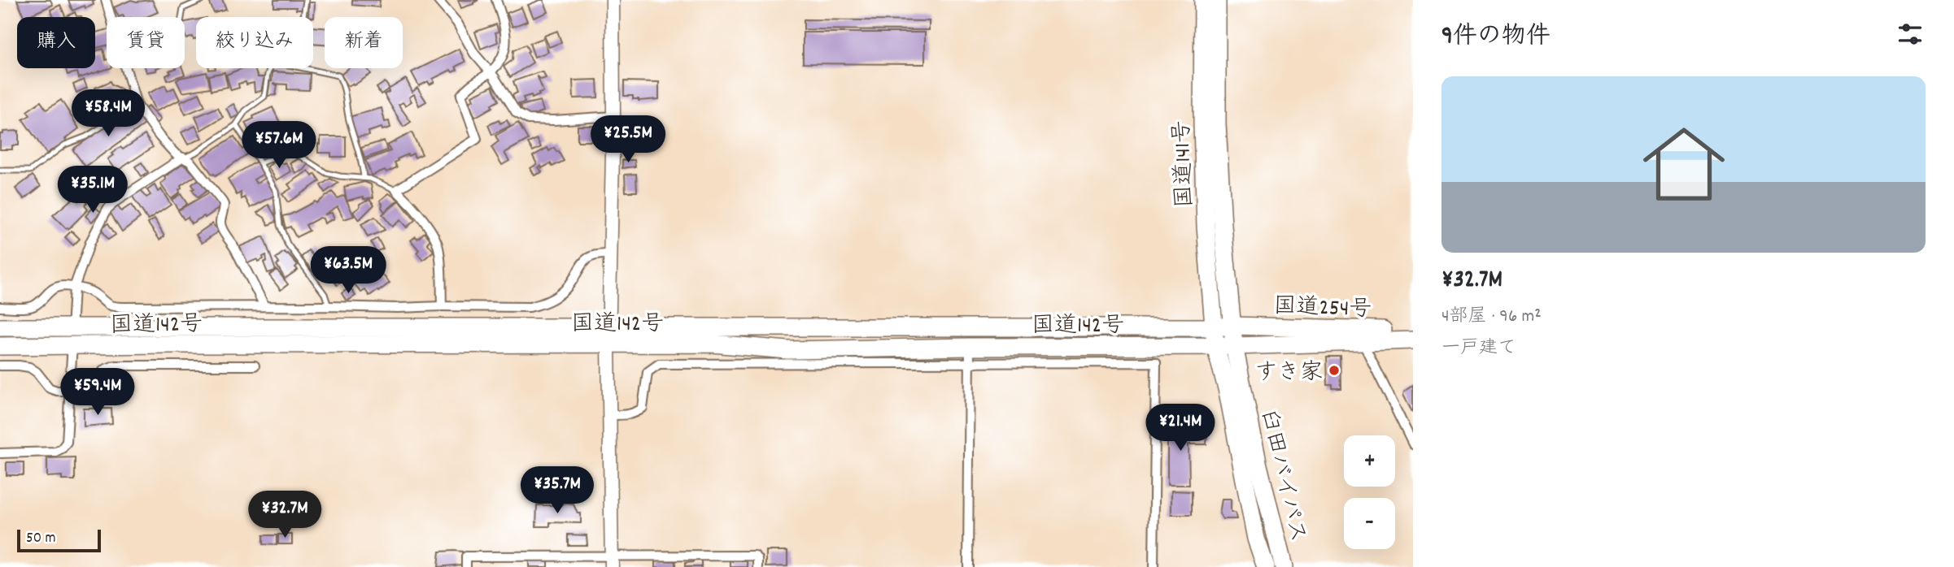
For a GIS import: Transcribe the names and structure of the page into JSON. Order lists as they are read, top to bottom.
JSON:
{
  "streets": {
    "highway": [
      "国道141号",
      "国道254号",
      "国道142号",
      "臼田バイパス"
    ]
  },
  "crossings": [
    ["国道141号", "国道254号"],
    ["国道141号", "国道142号"],
    ["国道141号", "臼田バイパス"],
    ["国道254号", "国道142号"],
    ["国道254号", "臼田バイパス"],
    ["国道142号", "臼田バイパス"]
  ],
  "places": ["すき家"],
  "scale_bar": "50 m",
  "page": {
    "heading": "9件の物件",
    "chip": [
      "購入",
      "賃貸",
      "絞り込み",
      "新着"
    ],
    "list": [
      {
        "name": "¥32.7M",
        "note": "4部屋 · 96 m² · 一戸建て"
      }
    ],
    "price": [
      "¥58.4M",
      "¥25.5M",
      "¥57.6M",
      "¥35.1M",
      "¥63.5M",
      "¥59.4M",
      "¥21.4M",
      "¥35.7M",
      "¥32.7M"
    ],
    "map_buttons": ["+", "−"],
    "scale": "50 m"
  }
}
